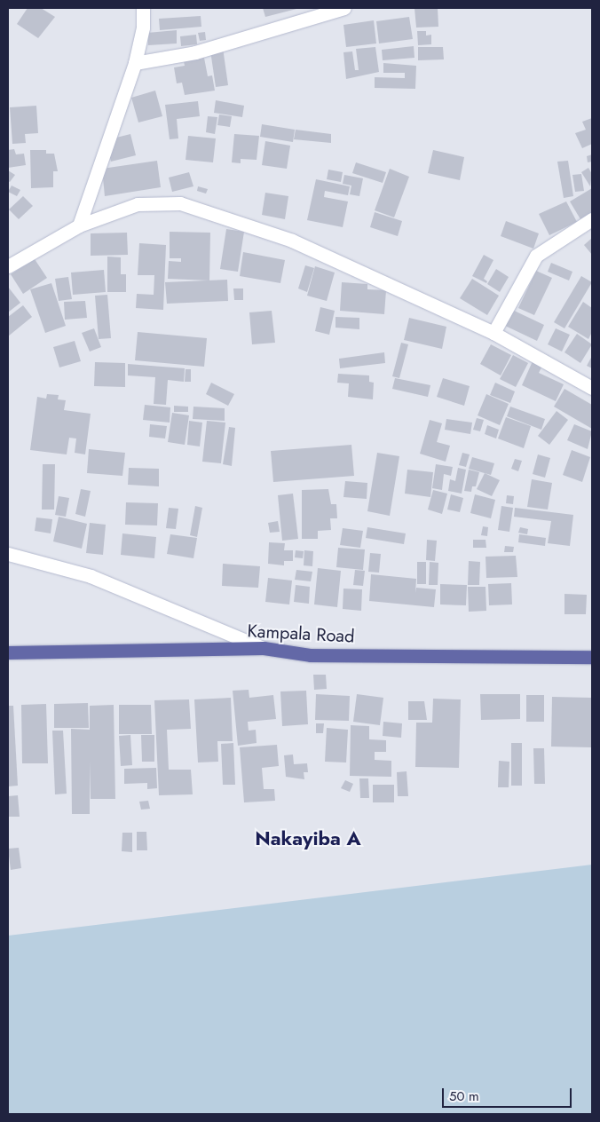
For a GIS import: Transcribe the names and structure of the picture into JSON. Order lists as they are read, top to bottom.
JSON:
{
  "streets": {
    "main road": ["Kampala Road"]
  },
  "districts": ["Nakayiba A"],
  "scale_bar": "50 m"
}
